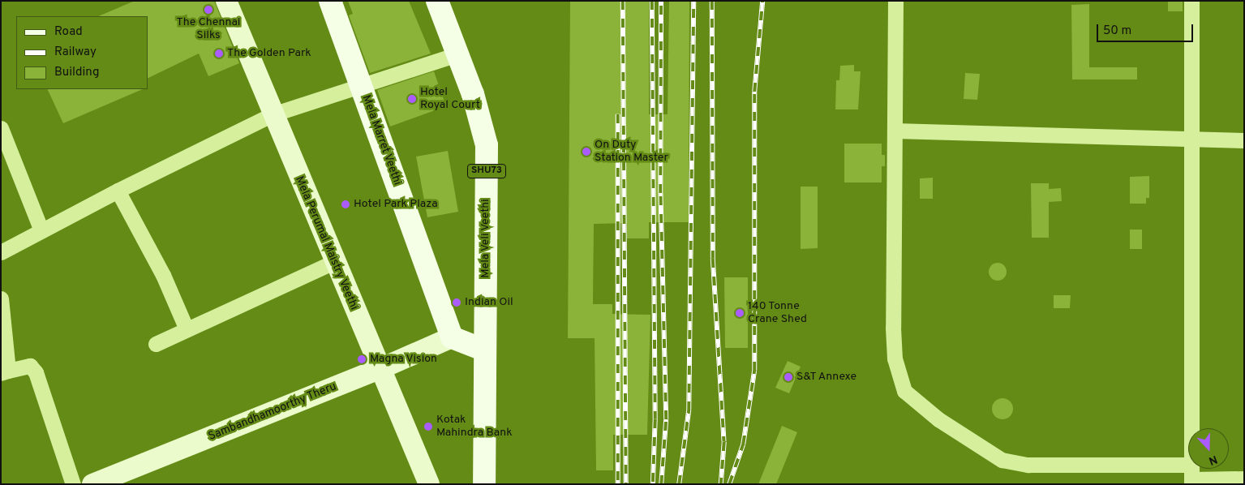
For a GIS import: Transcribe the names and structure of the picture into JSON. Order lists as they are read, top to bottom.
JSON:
{
  "streets": {
    "main road": ["Mela Marret Veethi", "SHU73", "Mela Veli Veethi"],
    "street": ["Mela Perumal Maistry Veethi", "Sambandhamoorthy Theru"]
  },
  "crossings": [
    ["Mela Marret Veethi", "Sambandhamoorthy Theru"],
    ["Mela Perumal Maistry Veethi", "Sambandhamoorthy Theru"]
  ],
  "places": [
    "The Chennai Silks",
    "The Golden Park",
    "Hotel Royal Court",
    "On Duty Station Master",
    "Hotel Park Plaza",
    "Indian Oil",
    "140 Tonne Crane Shed",
    "Magna Vision",
    "S&T Annexe",
    "Kotak Mahindra Bank"
  ],
  "legend": ["Road", "Railway", "Building"],
  "scale_bar": "50 m",
  "north": "bottom"
}
